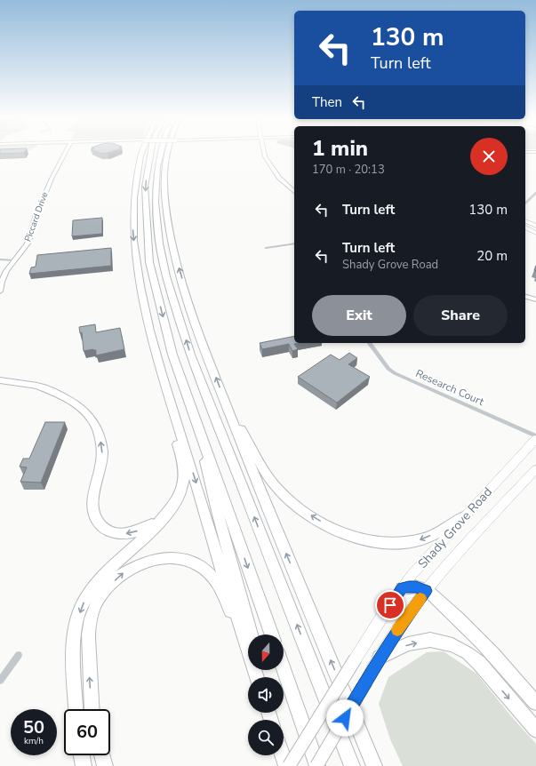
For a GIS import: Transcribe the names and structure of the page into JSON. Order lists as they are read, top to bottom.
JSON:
{
  "streets": {
    "main road": ["Shady Grove Road"],
    "street": ["Piccard Drive", "Research Court"]
  },
  "crossings": [
    ["Research Court", "Shady Grove Road"]
  ],
  "north": "bottom",
  "page": {
    "turn": ["130 m", "Turn left"],
    "then": "Then",
    "heading": ["1 min", "170 m · 20:13"],
    "list": [
      {
        "name": "Turn left",
        "value": "130 m"
      },
      {
        "name": "Turn left",
        "note": "Shady Grove Road",
        "value": "20 m"
      }
    ],
    "buttons": ["Exit", "Share"],
    "speed": "50 km/h",
    "limit": "60"
  }
}
